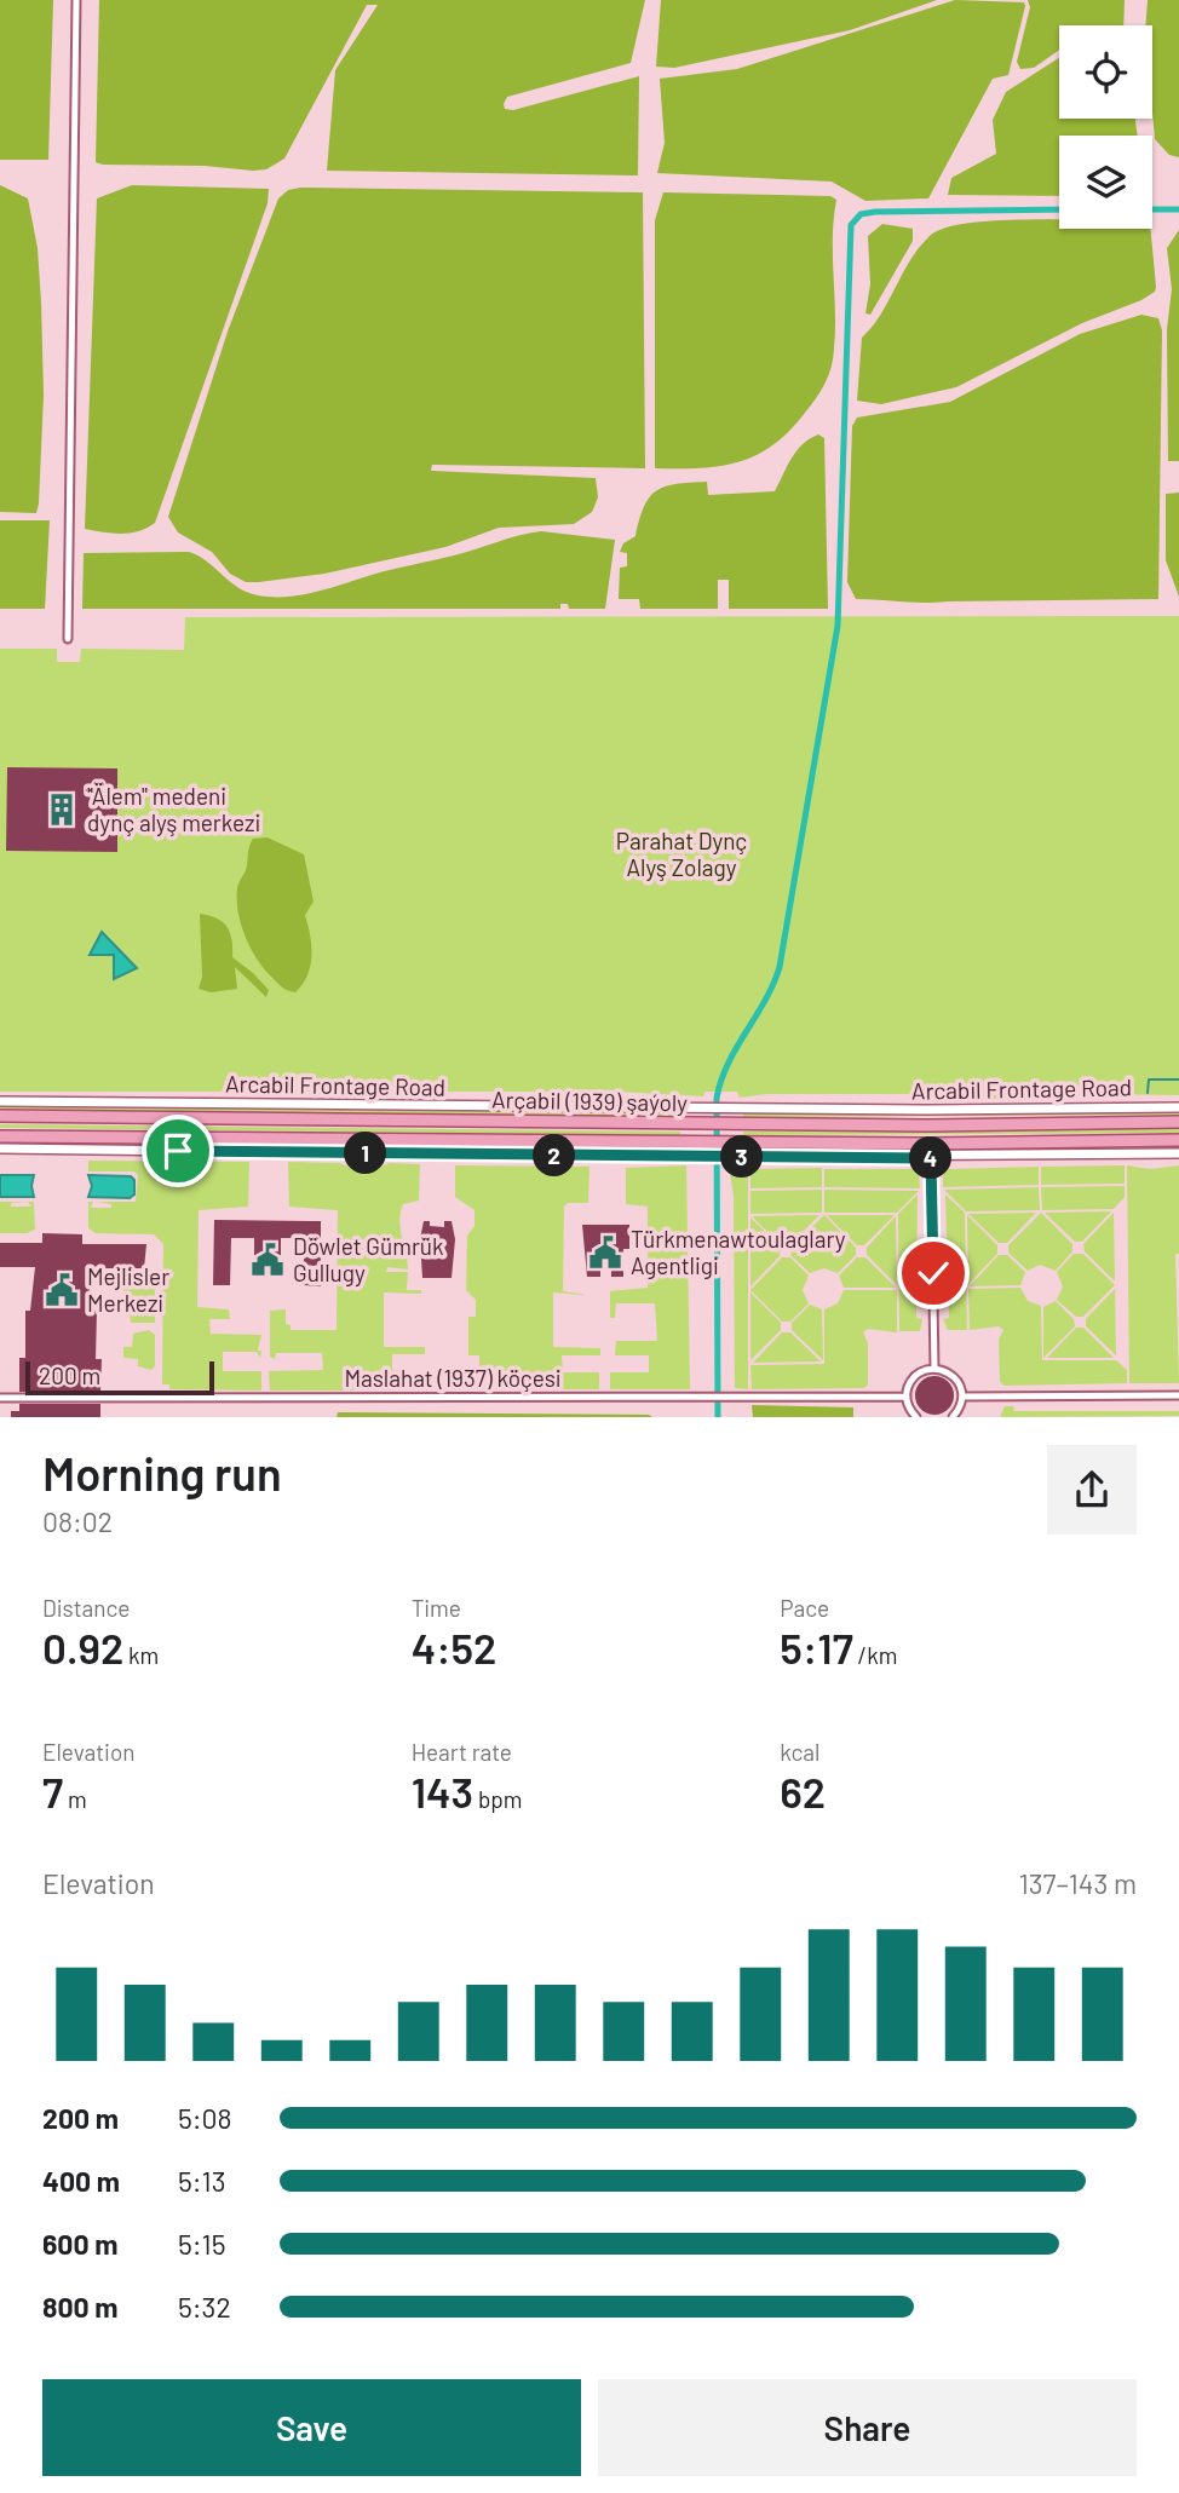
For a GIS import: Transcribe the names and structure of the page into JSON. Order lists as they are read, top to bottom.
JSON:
{
  "streets": {
    "main road": ["Arçabil (1939) şaýoly"],
    "street": ["Arcabil Frontage Road", "Maslahat (1937) köçesi"]
  },
  "parks": ["Parahat Dynç Alyş Zolagy"],
  "places": {
    "building": ["\"Älem\" medeni dynç alyş merkezi"],
    "public building": ["Türkmenawtoulaglary Agentligi", "Döwlet Gümrük Gullugy", "Mejlisler Merkezi"]
  },
  "scale_bar": "200 m",
  "page": {
    "pins": [
      "1",
      "2",
      "3",
      "4"
    ],
    "scale": "200 m",
    "heading": ["Morning run", "08:02"],
    "stats": [
      ["Distance", "0.92 km"],
      ["Time", "4:52"],
      ["Pace", "5:17 /km"],
      ["Elevation", "7 m"],
      ["Heart rate", "143 bpm"],
      ["kcal", "62"]
    ],
    "chart": ["Elevation", "137–143 m"],
    "list": [
      {
        "name": "200 m",
        "note": "5:08"
      },
      {
        "name": "400 m",
        "note": "5:13"
      },
      {
        "name": "600 m",
        "note": "5:15"
      },
      {
        "name": "800 m",
        "note": "5:32"
      }
    ],
    "buttons": ["Save", "Share"]
  }
}
